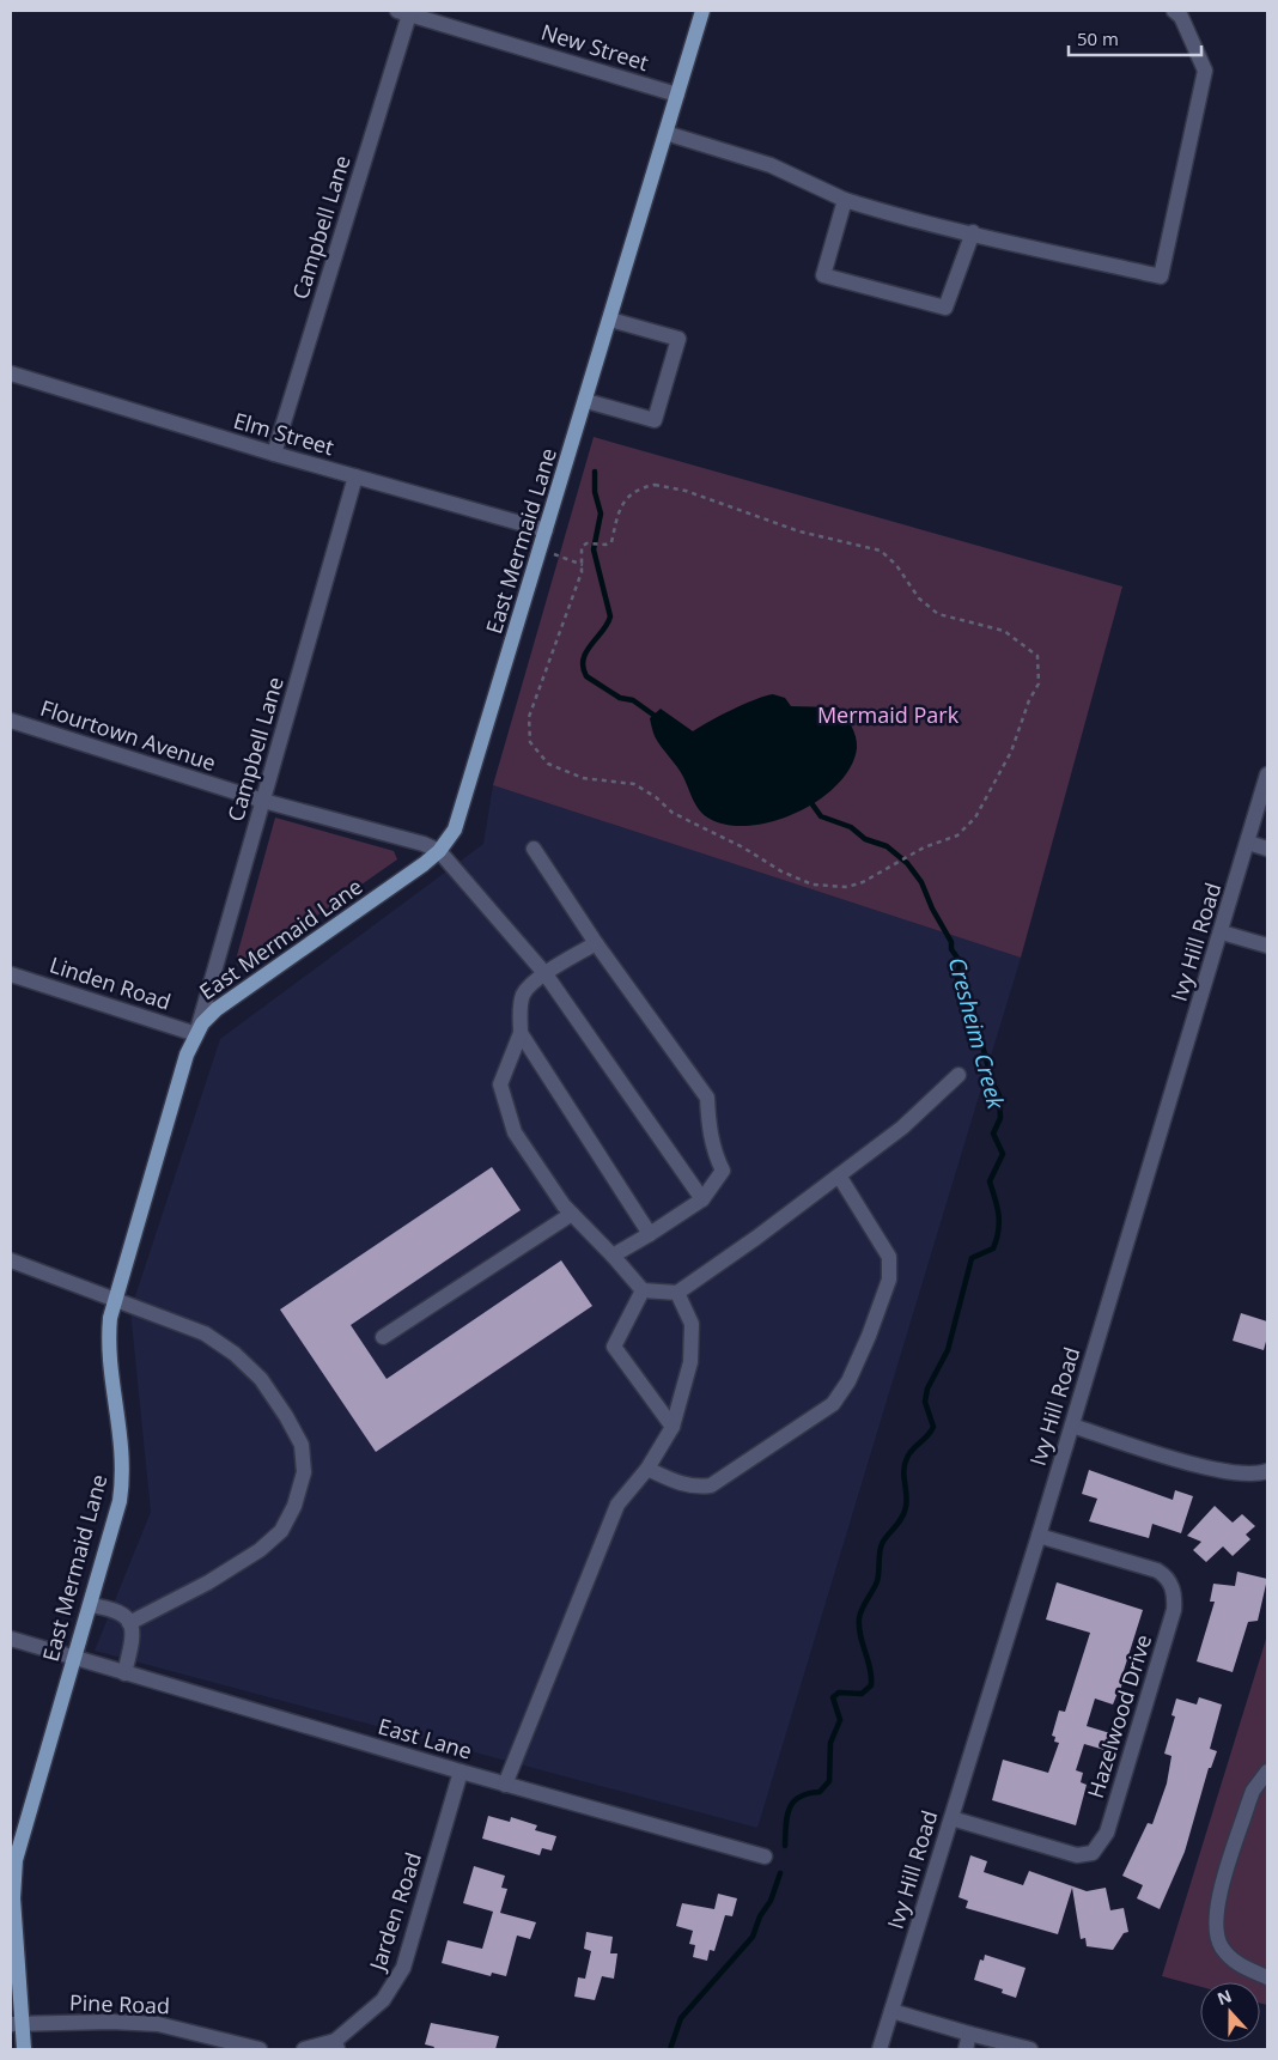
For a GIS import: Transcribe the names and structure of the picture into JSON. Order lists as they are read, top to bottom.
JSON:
{
  "streets": {
    "main road": ["East Mermaid Lane"],
    "street": [
      "New Street",
      "Campbell Lane",
      "Elm Street",
      "Flourtown Avenue",
      "Ivy Hill Road",
      "Linden Road",
      "Hazelwood Drive",
      "East Lane",
      "Jarden Road",
      "Pine Road"
    ]
  },
  "crossings": [
    ["New Street", "Campbell Lane"],
    ["New Street", "East Mermaid Lane"],
    ["Campbell Lane", "Elm Street"],
    ["Campbell Lane", "East Mermaid Lane"],
    ["Campbell Lane", "Flourtown Avenue"],
    ["Campbell Lane", "Linden Road"],
    ["Elm Street", "East Mermaid Lane"],
    ["East Mermaid Lane", "Flourtown Avenue"],
    ["East Mermaid Lane", "Linden Road"],
    ["East Mermaid Lane", "East Lane"],
    ["East Mermaid Lane", "Pine Road"],
    ["Ivy Hill Road", "Hazelwood Drive"],
    ["East Lane", "Jarden Road"]
  ],
  "water": ["Cresheim Creek"],
  "parks": ["Mermaid Park"],
  "scale_bar": "50 m",
  "north": "top"
}
